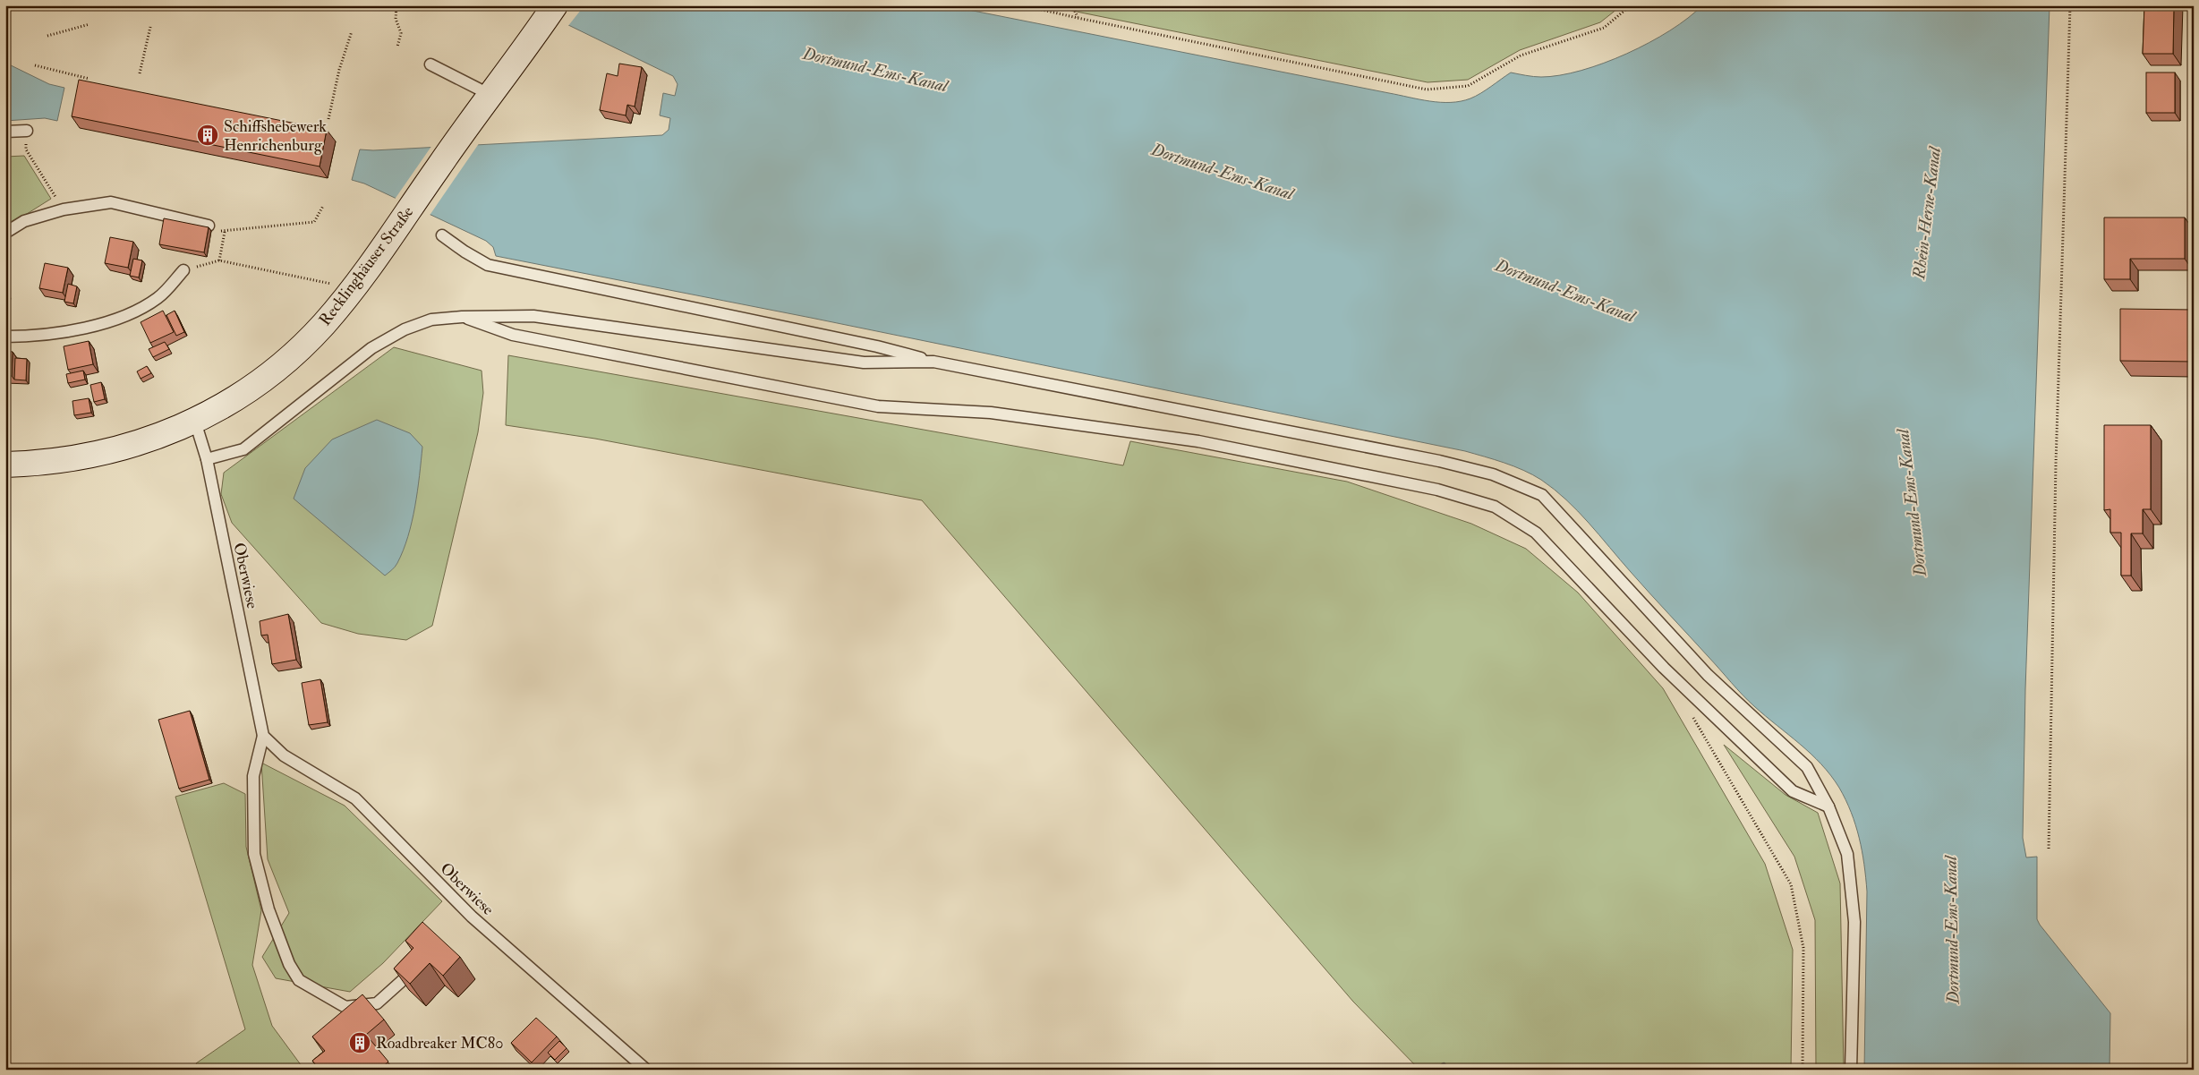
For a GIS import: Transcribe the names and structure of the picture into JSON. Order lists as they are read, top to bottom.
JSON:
{
  "streets": {
    "main road": ["Recklinghäuser Straße"],
    "lane": ["Oberwiese"]
  },
  "crossings": [
    ["Recklinghäuser Straße", "Oberwiese"]
  ],
  "water": ["Dortmund-Ems-Kanal", "Rhein-Herne-Kanal"],
  "places": {
    "building": ["Schiffshebewerk Henrichenburg", "Roadbreaker MC80"]
  }
}
